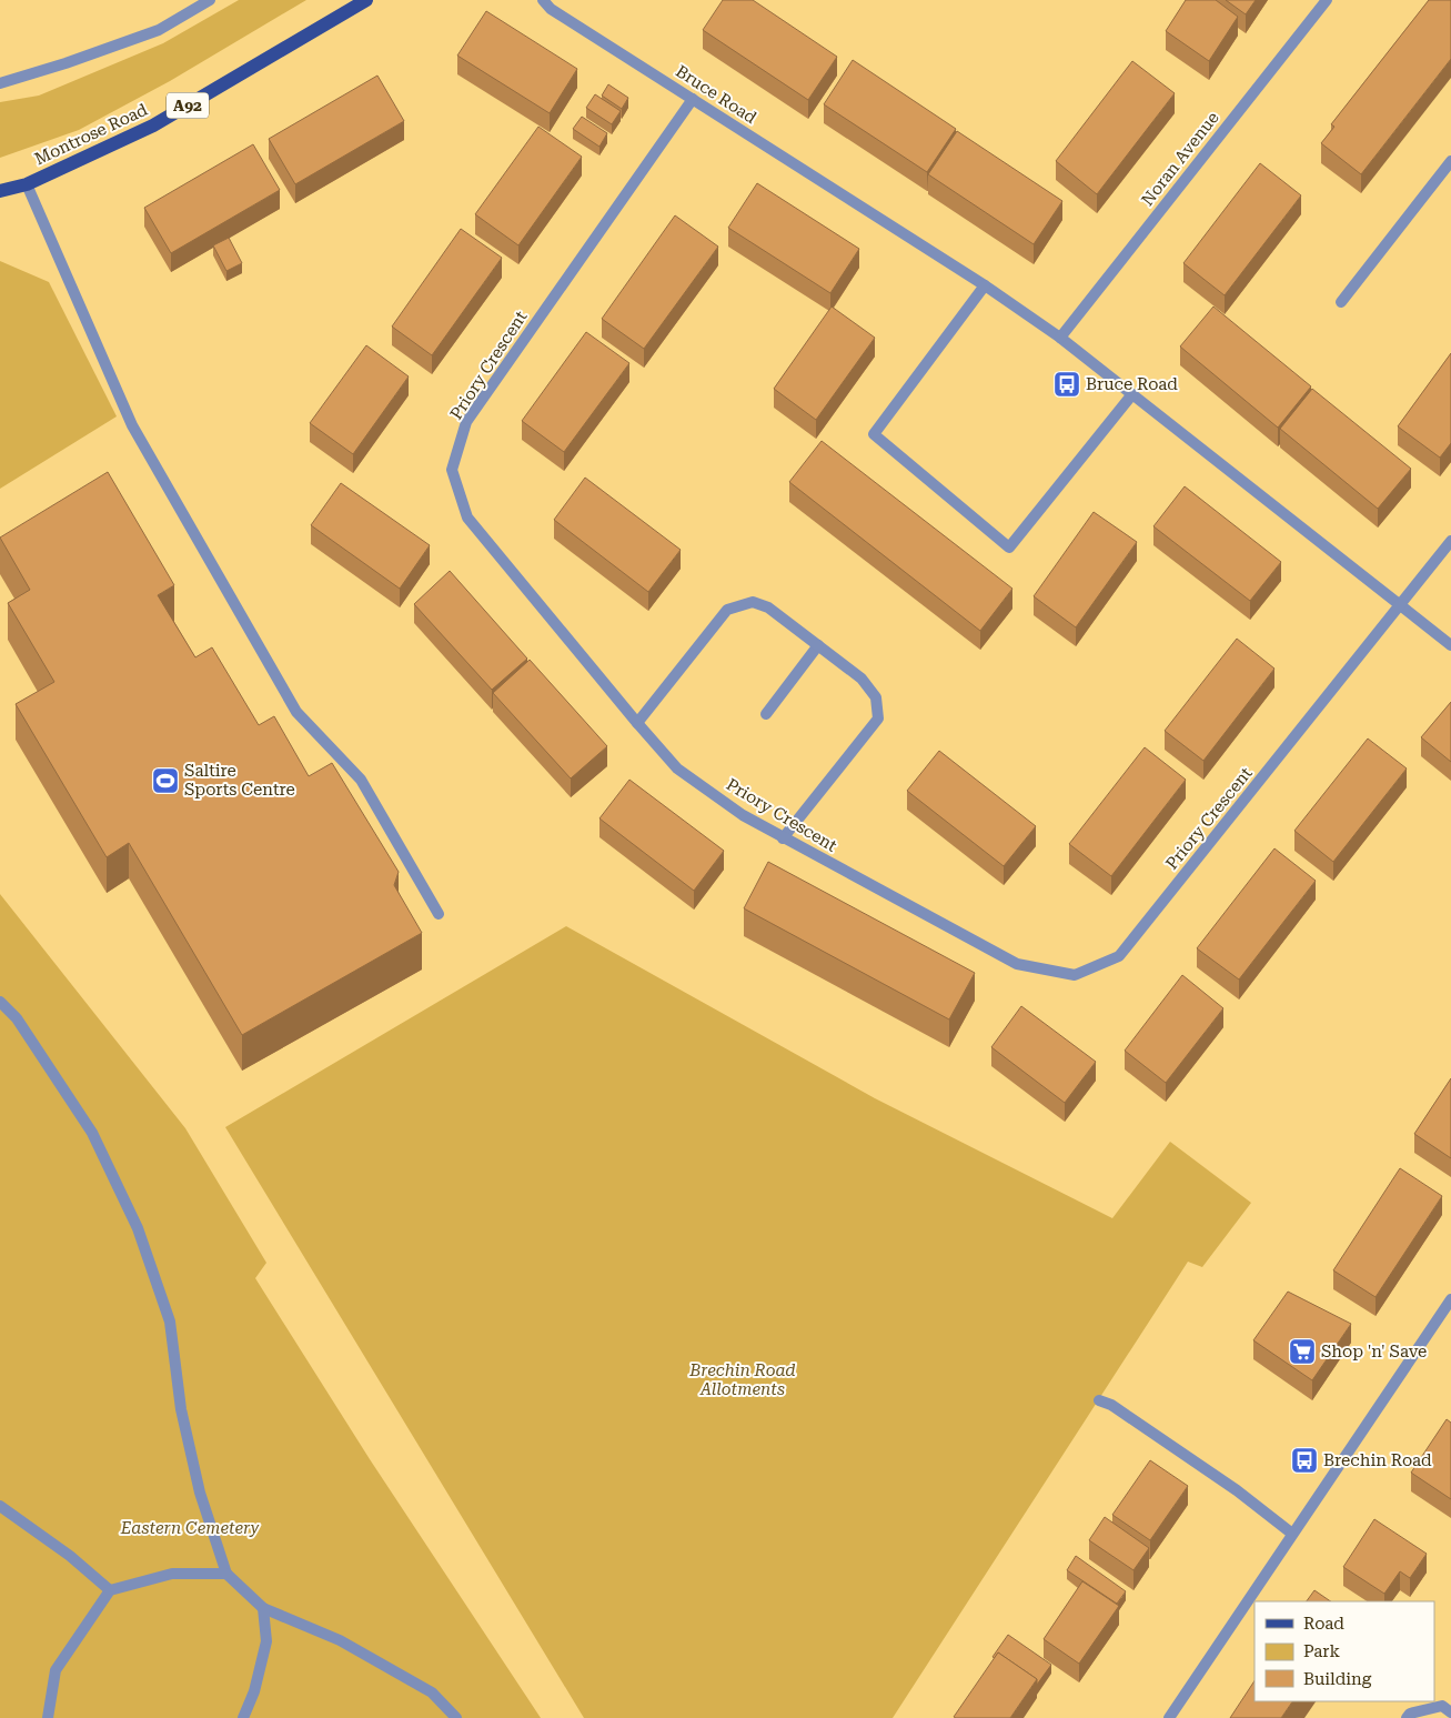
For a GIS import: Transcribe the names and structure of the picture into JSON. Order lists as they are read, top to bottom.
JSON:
{
  "streets": {
    "main road": ["A92", "Montrose Road"],
    "street": ["Bruce Road", "Noran Avenue", "Priory Crescent"]
  },
  "crossings": [
    ["Bruce Road", "Noran Avenue"],
    ["Bruce Road", "Priory Crescent"]
  ],
  "parks": ["Brechin Road Allotments", "Eastern Cemetery"],
  "places": {
    "bus stop": ["Bruce Road", "Brechin Road"],
    "sports": ["Saltire Sports Centre"],
    "supermarket": ["Shop 'n' Save"]
  },
  "legend": ["Road", "Park", "Building"]
}
